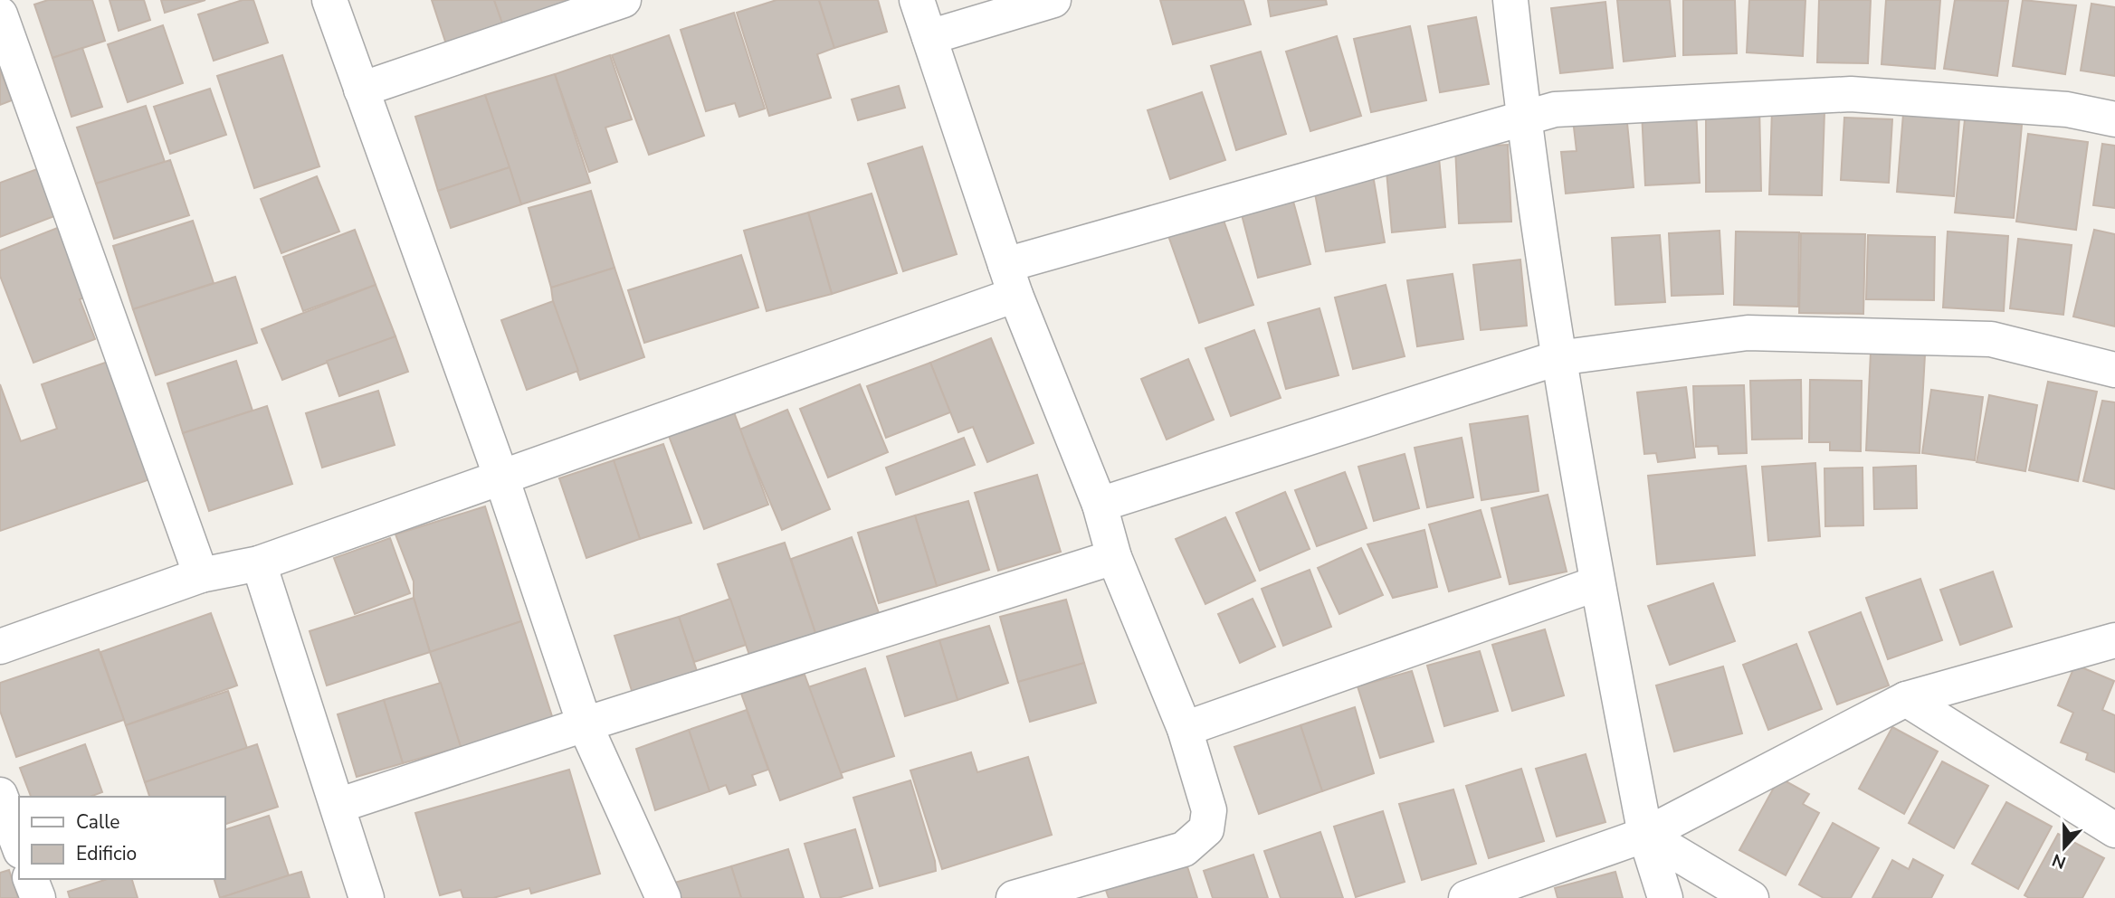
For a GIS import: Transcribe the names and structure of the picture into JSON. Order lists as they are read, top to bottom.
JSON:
{
  "legend": ["Calle", "Edificio"],
  "north": "bottom"
}
